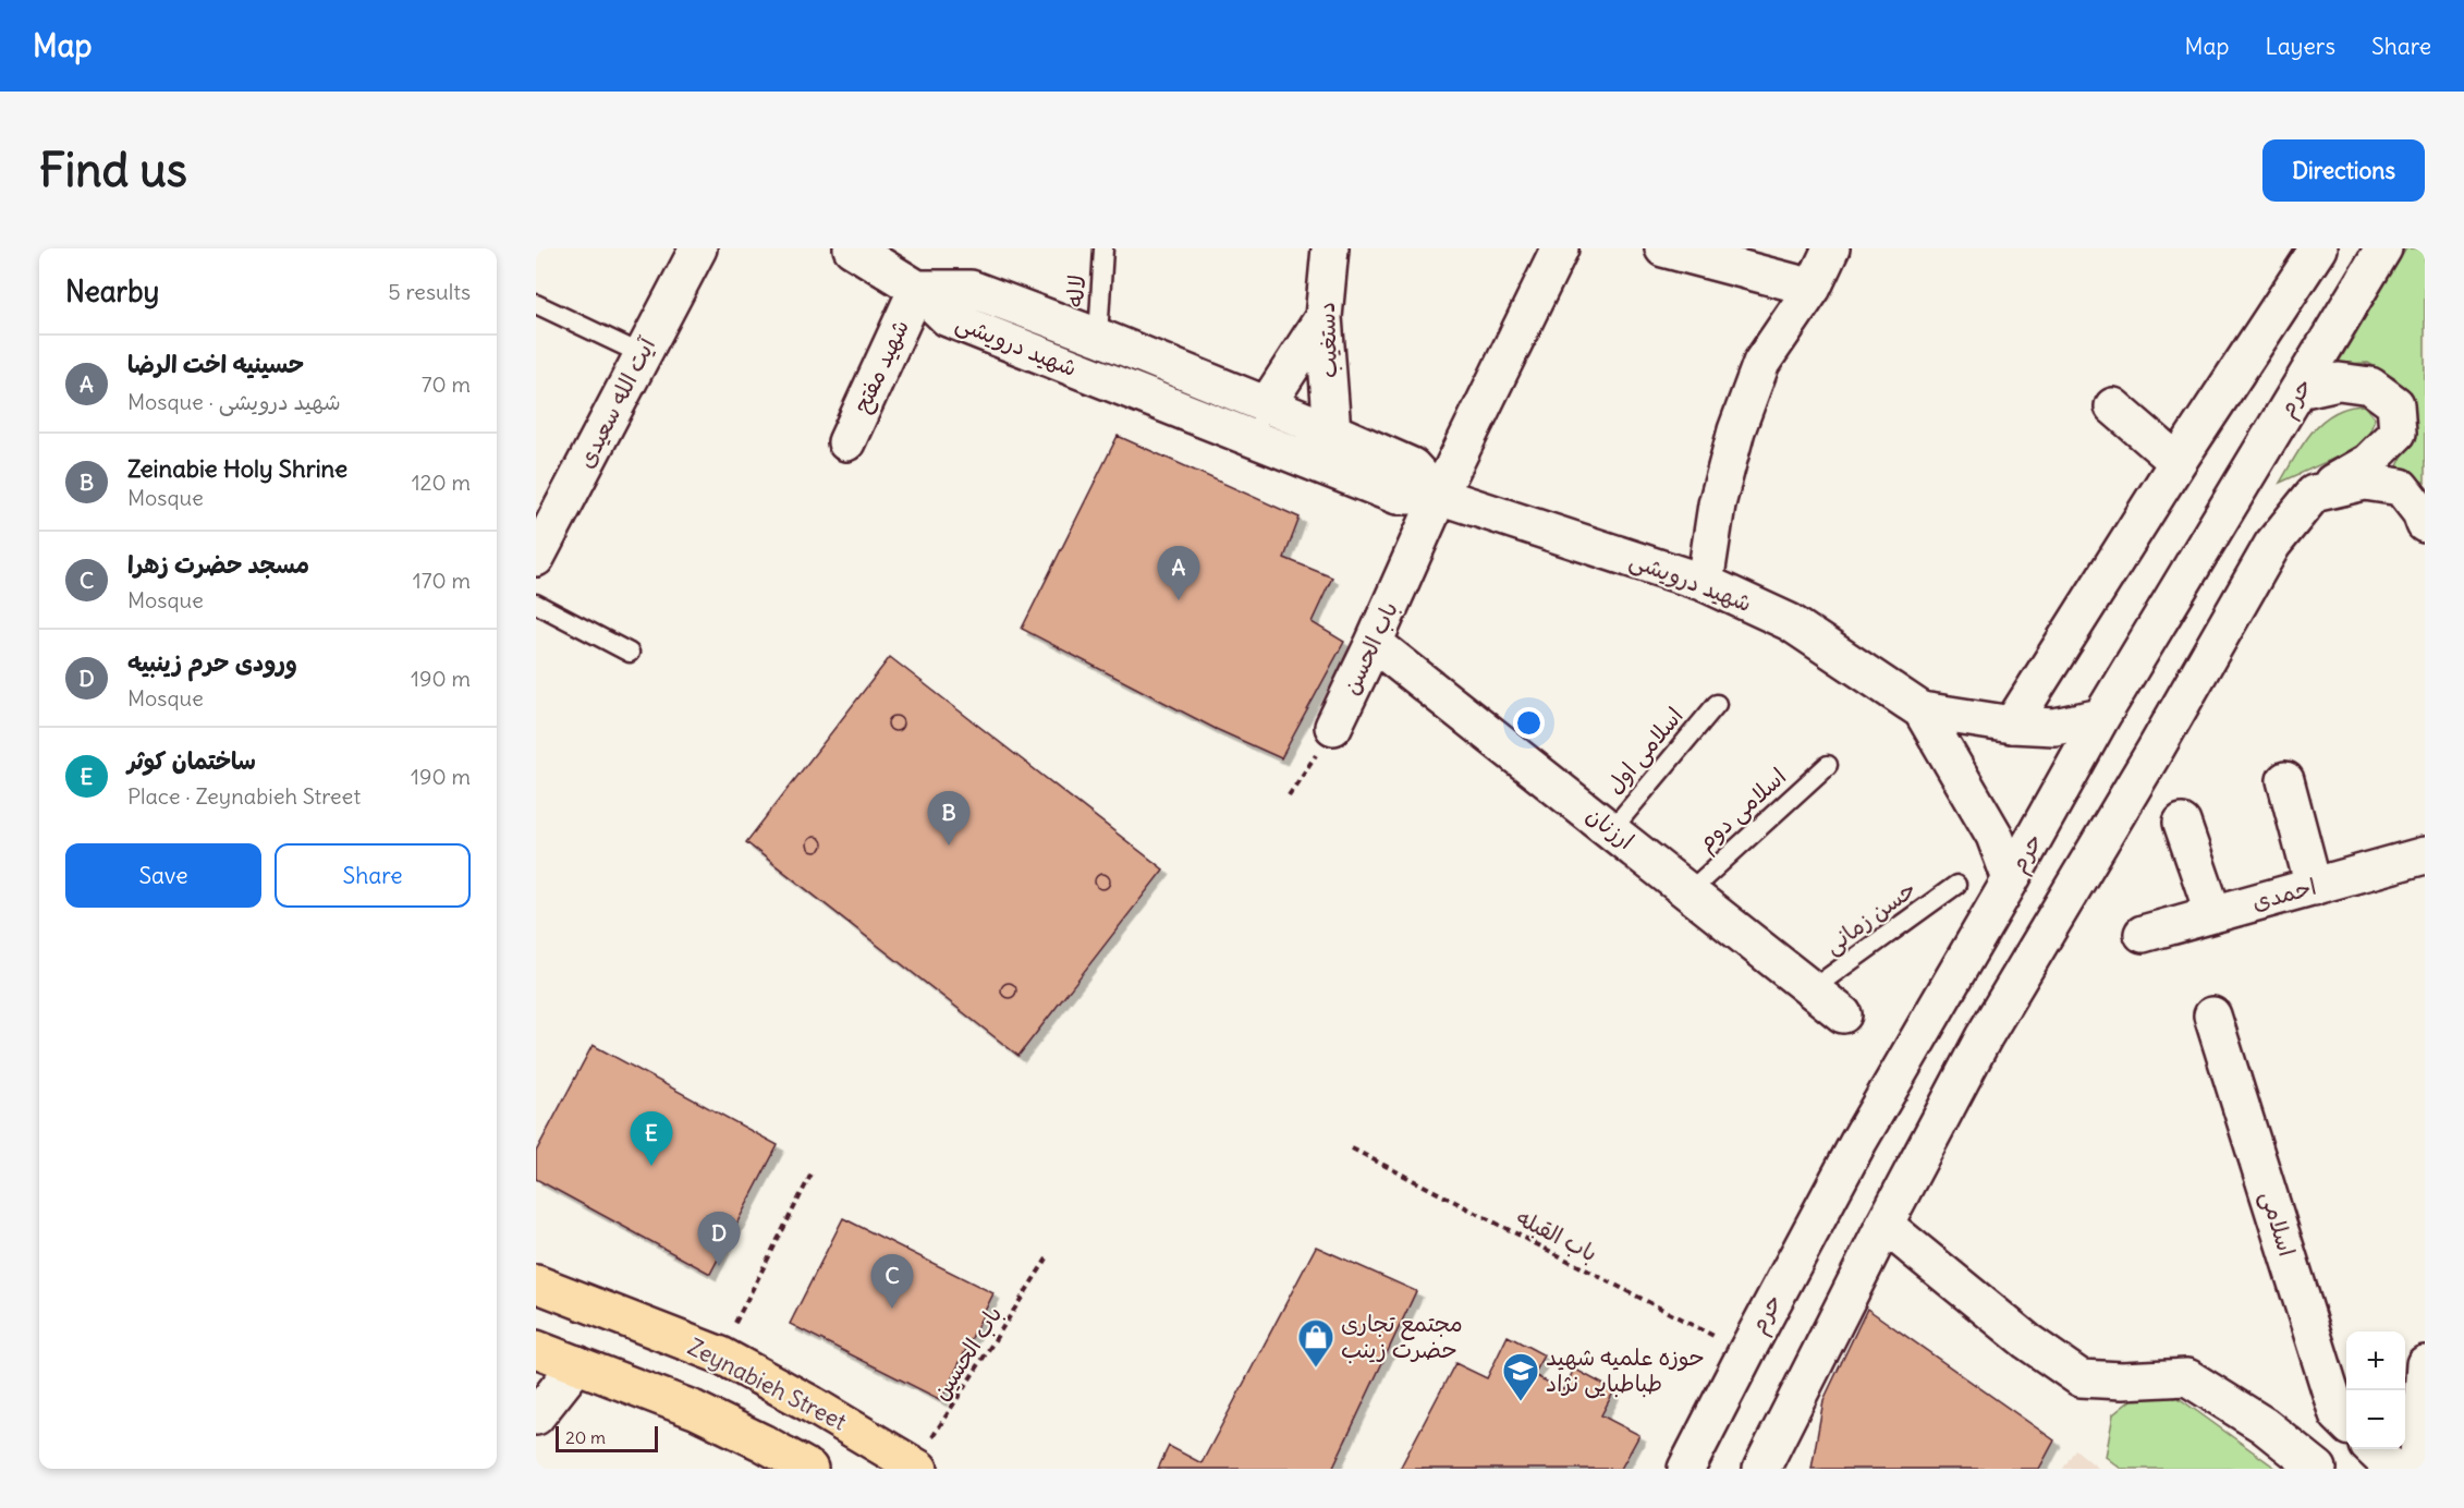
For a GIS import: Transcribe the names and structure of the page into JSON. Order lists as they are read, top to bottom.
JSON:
{
  "streets": {
    "main road": ["Zeynabieh Street"],
    "street": [
      "دستغیب",
      "شهید درویشی",
      "شهید مفتح",
      "حرم",
      "آیت الله سعیدی",
      "باب الحسن",
      "ارزنان",
      "احمدی",
      "اسلامی"
    ],
    "lane": [
      "لاله",
      "اسلامی اول",
      "اسلامی دوم",
      "حسن زمانی"
    ],
    "path": ["باب القبله", "باب الحسین"]
  },
  "crossings": [
    ["لاله", "شهید درویشی"],
    ["دستغیب", "شهید درویشی"],
    ["شهید درویشی", "شهید مفتح"],
    ["شهید درویشی", "حرم"],
    ["شهید درویشی", "باب الحسن"],
    ["حرم", "باب القبله"],
    ["باب الحسن", "ارزنان"],
    ["اسلامی اول", "ارزنان"],
    ["اسلامی دوم", "ارزنان"],
    ["ارزنان", "حسن زمانی"],
    ["باب الحسین", "Zeynabieh Street"]
  ],
  "places": {
    "shop": ["مجتمع تجاری حضرت زینب"],
    "school or university": ["حوزه علمیه شهید طباطبایی نژاد"]
  },
  "scale_bar": "20 m",
  "page": {
    "header": "Map",
    "nav": ["Map", "Layers", "Share"],
    "buttons": [
      "Directions",
      ["Save", "Share"]
    ],
    "title": "Find us",
    "heading": ["Nearby", "5 results"],
    "list": [
      {
        "mark": "A",
        "name": "حسینیه اخت الرضا",
        "note": "Mosque · شهید درویشی",
        "value": "70 m"
      },
      {
        "mark": "B",
        "name": "Zeinabie Holy Shrine",
        "note": "Mosque",
        "value": "120 m"
      },
      {
        "mark": "C",
        "name": "مسجد حضرت زهرا",
        "note": "Mosque",
        "value": "170 m"
      },
      {
        "mark": "D",
        "name": "ورودی حرم زینبیه",
        "note": "Mosque",
        "value": "190 m"
      },
      {
        "mark": "E",
        "name": "ساختمان کوثر",
        "note": "Place · Zeynabieh Street",
        "value": "190 m"
      }
    ],
    "pins": [
      "A",
      "B",
      "E",
      "D",
      "C"
    ],
    "map_buttons": ["+", "−"],
    "scale": "20 m"
  }
}
